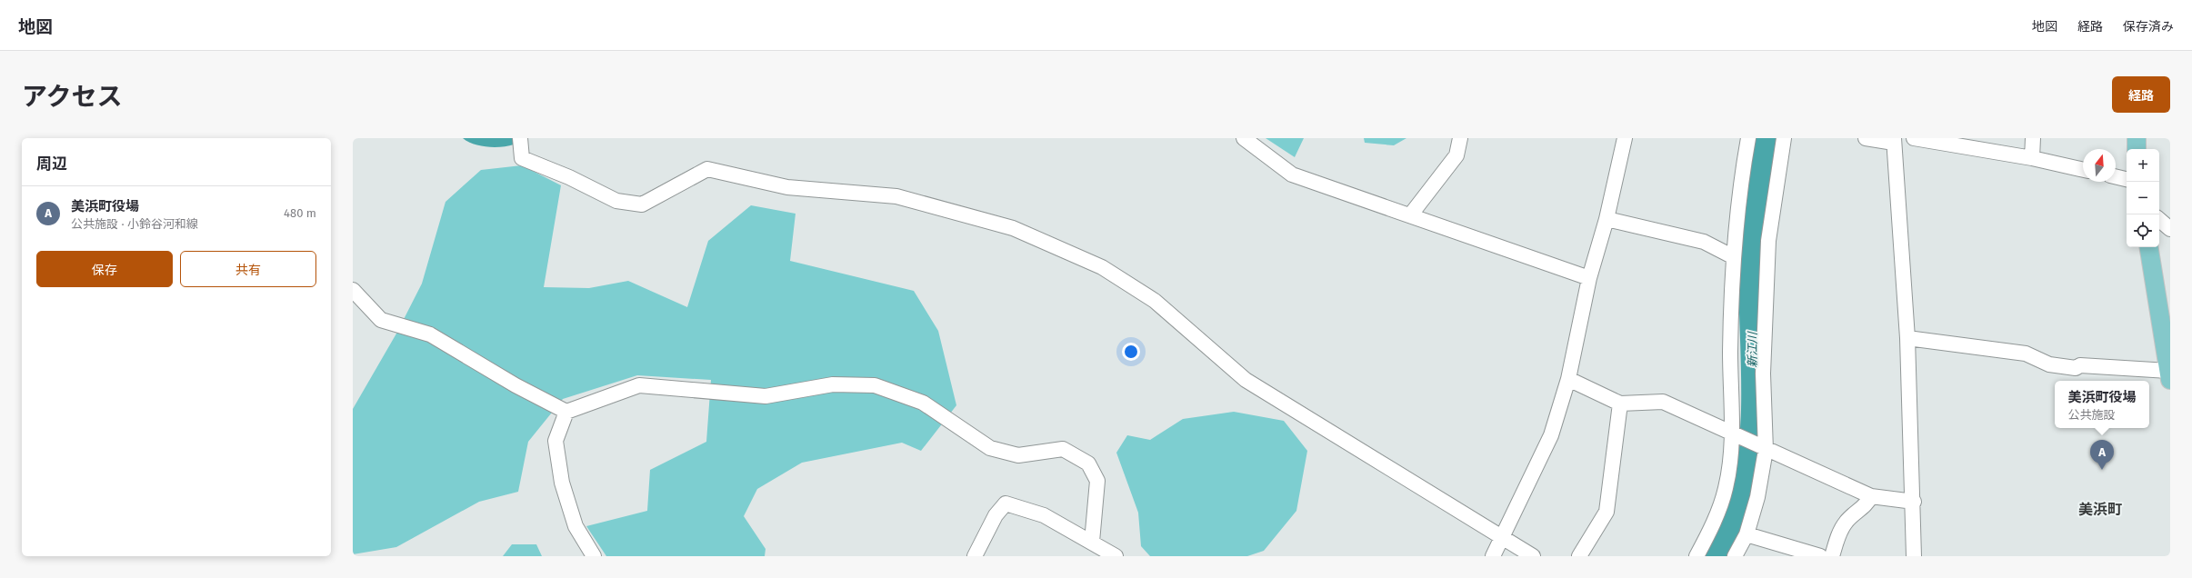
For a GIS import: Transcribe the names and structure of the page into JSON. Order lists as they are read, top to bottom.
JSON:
{
  "districts": ["美浜町"],
  "water": ["新江川"],
  "north": "top",
  "page": {
    "header": "地図",
    "nav": ["地図", "経路", "保存済み"],
    "title": "アクセス",
    "buttons": [
      "経路",
      ["保存", "共有"]
    ],
    "heading": "周辺",
    "map_buttons": ["+", "−"],
    "list": [
      {
        "mark": "A",
        "name": "美浜町役場",
        "note": "公共施設 · 小鈴谷河和線",
        "value": "480 m"
      }
    ],
    "popup": ["美浜町役場", "公共施設"],
    "pins": "A"
  }
}
